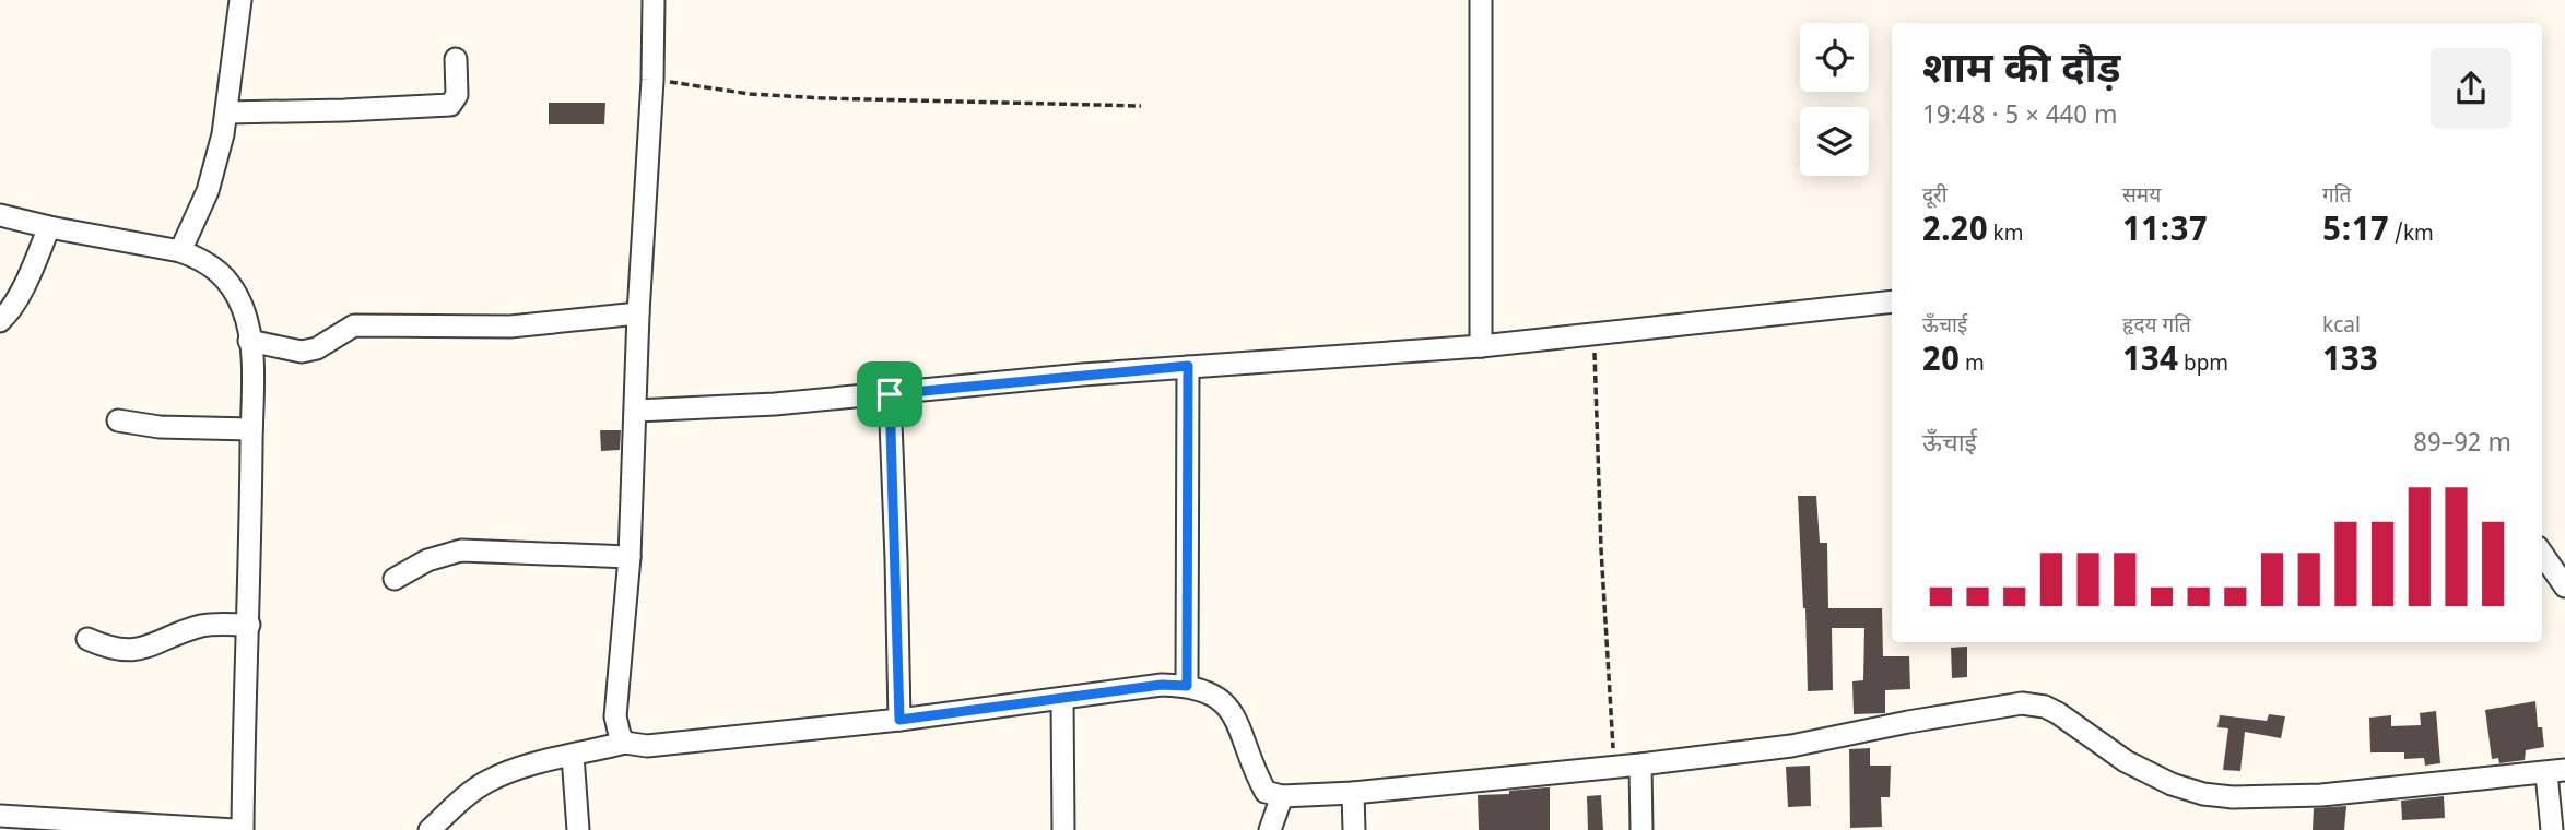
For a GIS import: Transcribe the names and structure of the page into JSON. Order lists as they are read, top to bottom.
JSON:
{
  "page": {
    "heading": ["शाम की दौड़", "19:48 · 5 × 440 m"],
    "stats": [
      ["दूरी", "2.20 km"],
      ["समय", "11:37"],
      ["गति", "5:17 /km"],
      ["ऊँचाई", "20 m"],
      ["हृदय गति", "134 bpm"],
      ["kcal", "133"]
    ],
    "chart": ["ऊँचाई", "89–92 m"]
  }
}
